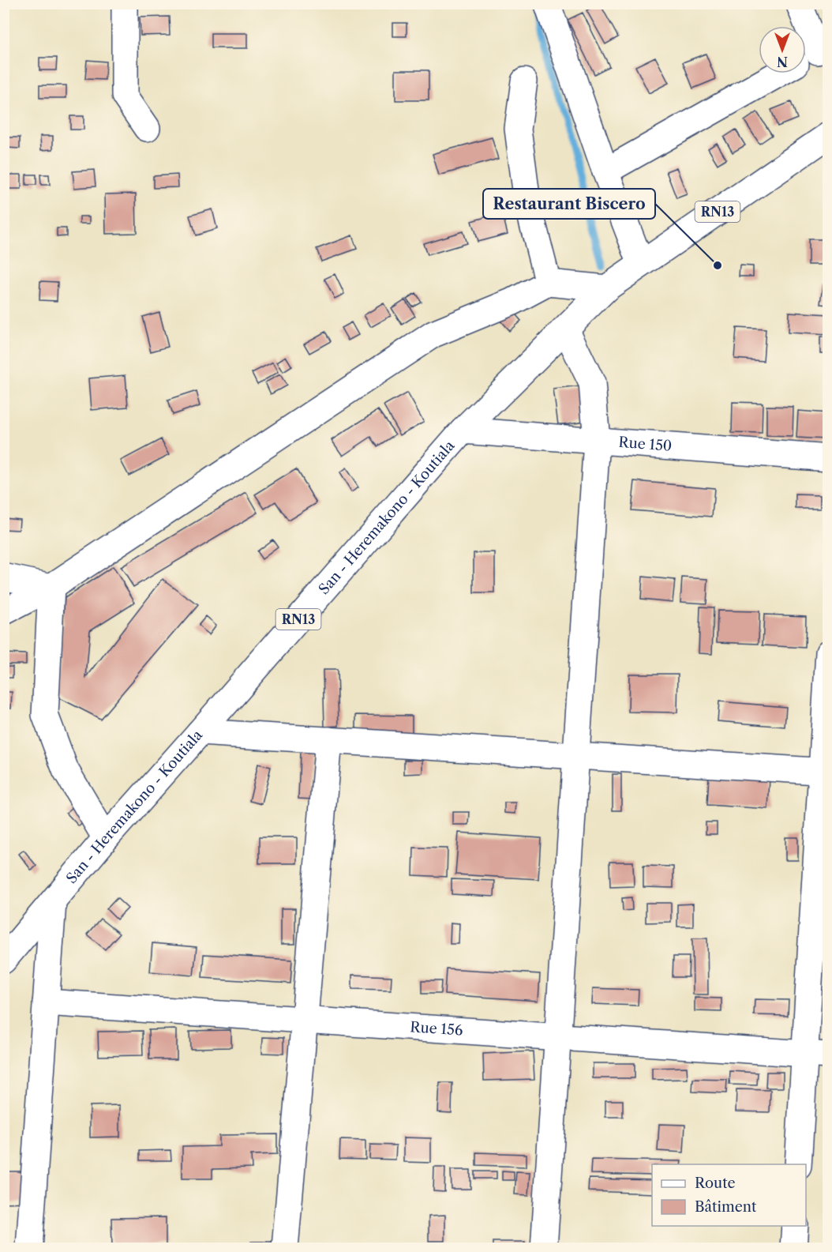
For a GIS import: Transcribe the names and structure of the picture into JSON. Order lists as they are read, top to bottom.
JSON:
{
  "streets": {
    "street": [
      "RN13",
      "Rue 150",
      "San - Heremakono - Koutiala",
      "Rue 156"
    ]
  },
  "crossings": [
    ["Rue 150", "San - Heremakono - Koutiala"]
  ],
  "places": ["Restaurant Biscero"],
  "legend": ["Route", "Bâtiment"],
  "north": "bottom"
}
